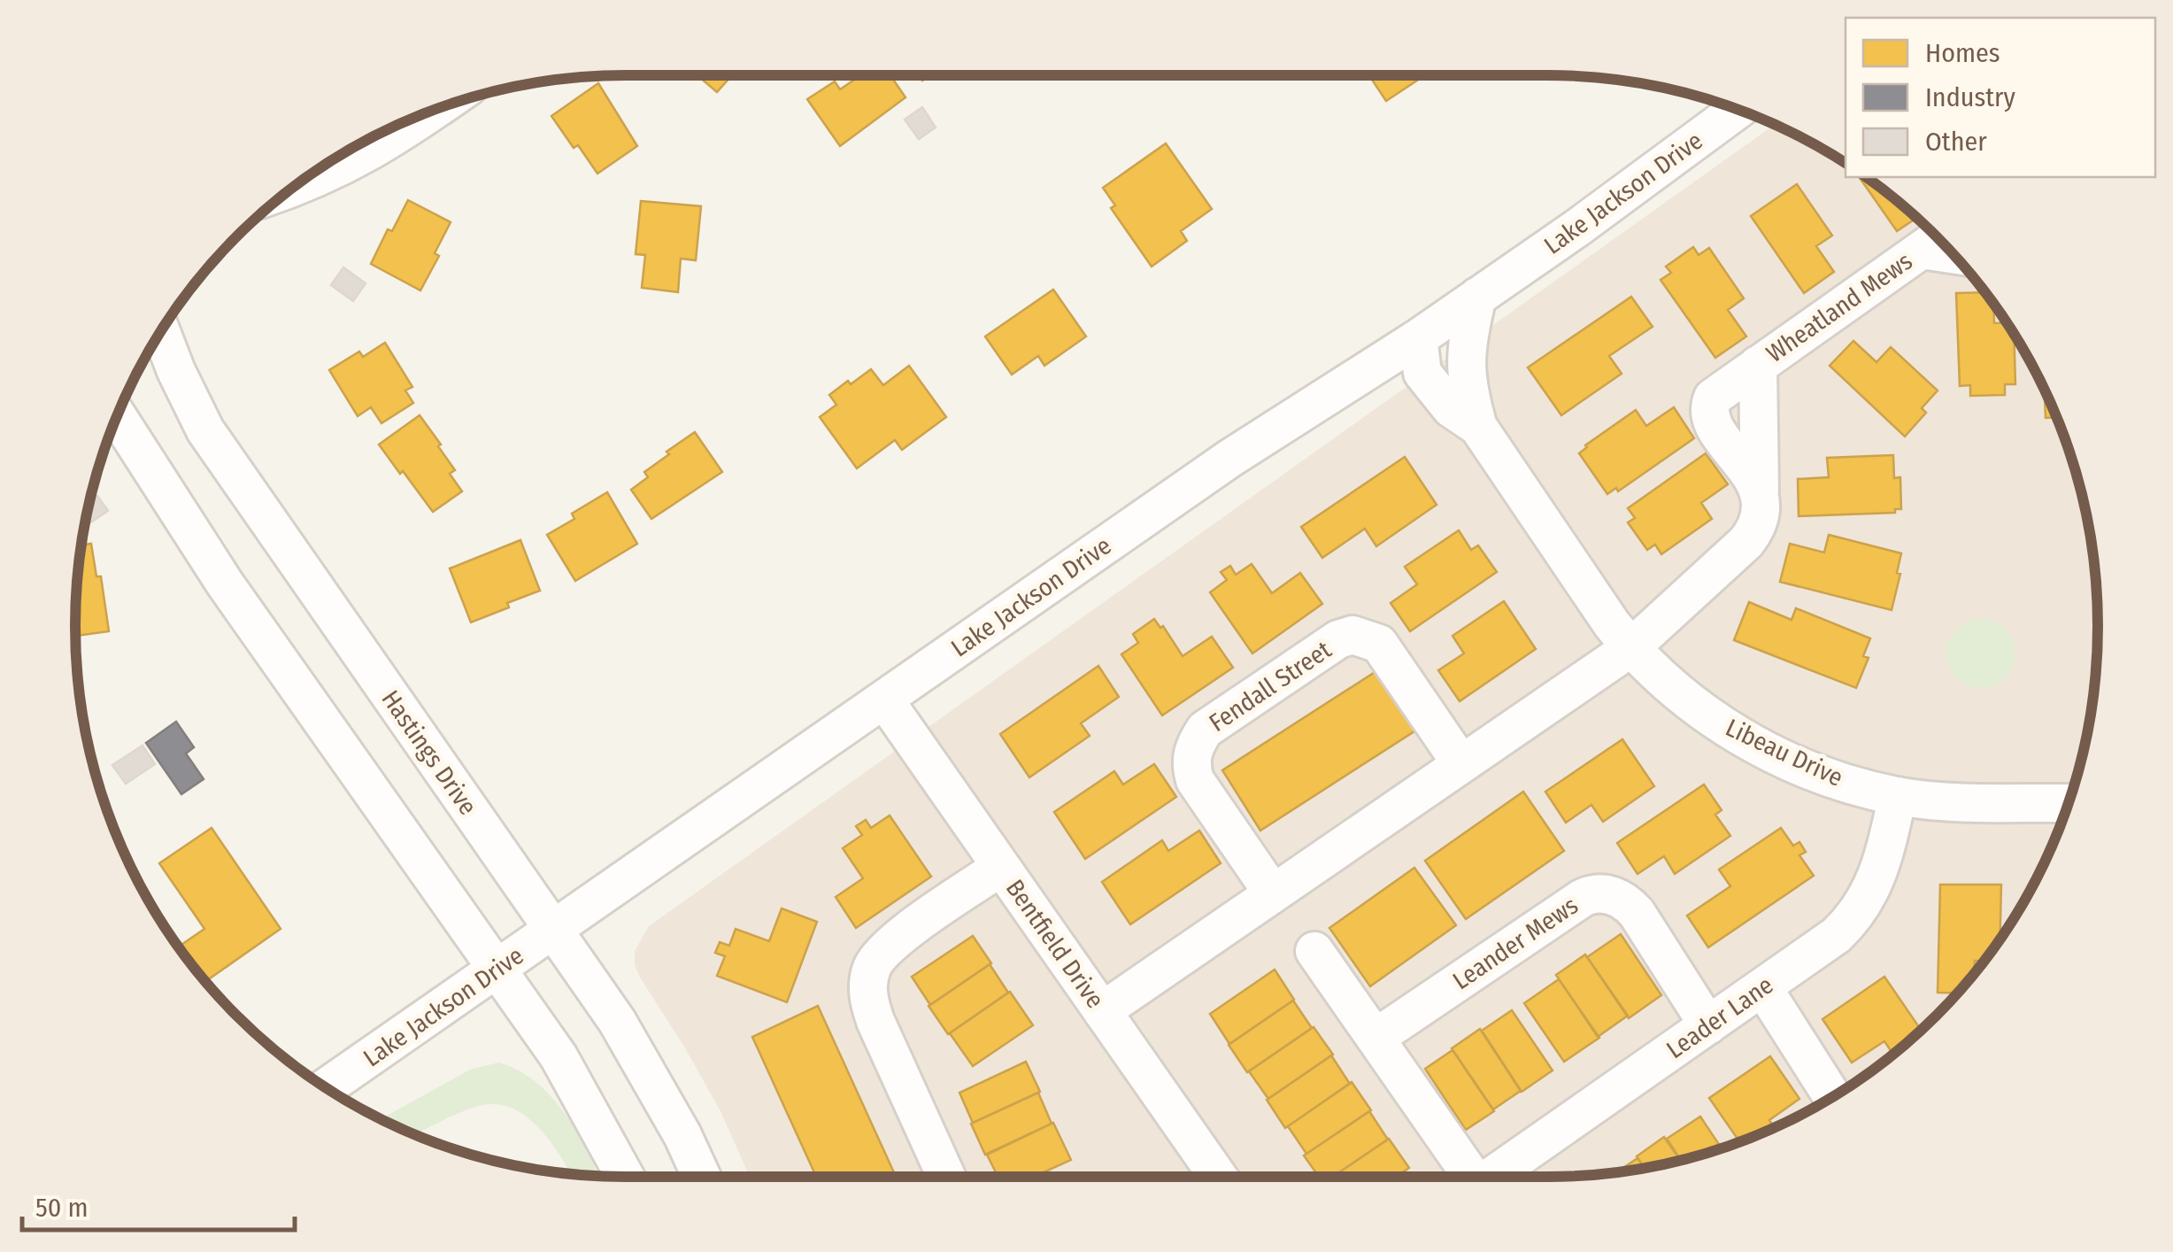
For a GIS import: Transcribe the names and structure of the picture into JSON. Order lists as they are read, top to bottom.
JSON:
{
  "streets": {
    "street": [
      "Lake Jackson Drive",
      "Wheatland Mews",
      "Fendall Street",
      "Hastings Drive",
      "Libeau Drive",
      "Leander Mews",
      "Bentfield Drive",
      "Leader Lane"
    ]
  },
  "crossings": [
    ["Lake Jackson Drive", "Hastings Drive"],
    ["Lake Jackson Drive", "Libeau Drive"],
    ["Lake Jackson Drive", "Bentfield Drive"],
    ["Wheatland Mews", "Libeau Drive"],
    ["Libeau Drive", "Leader Lane"],
    ["Leander Mews", "Leader Lane"]
  ],
  "legend": ["Homes", "Industry", "Other"],
  "scale_bar": "50 m"
}
